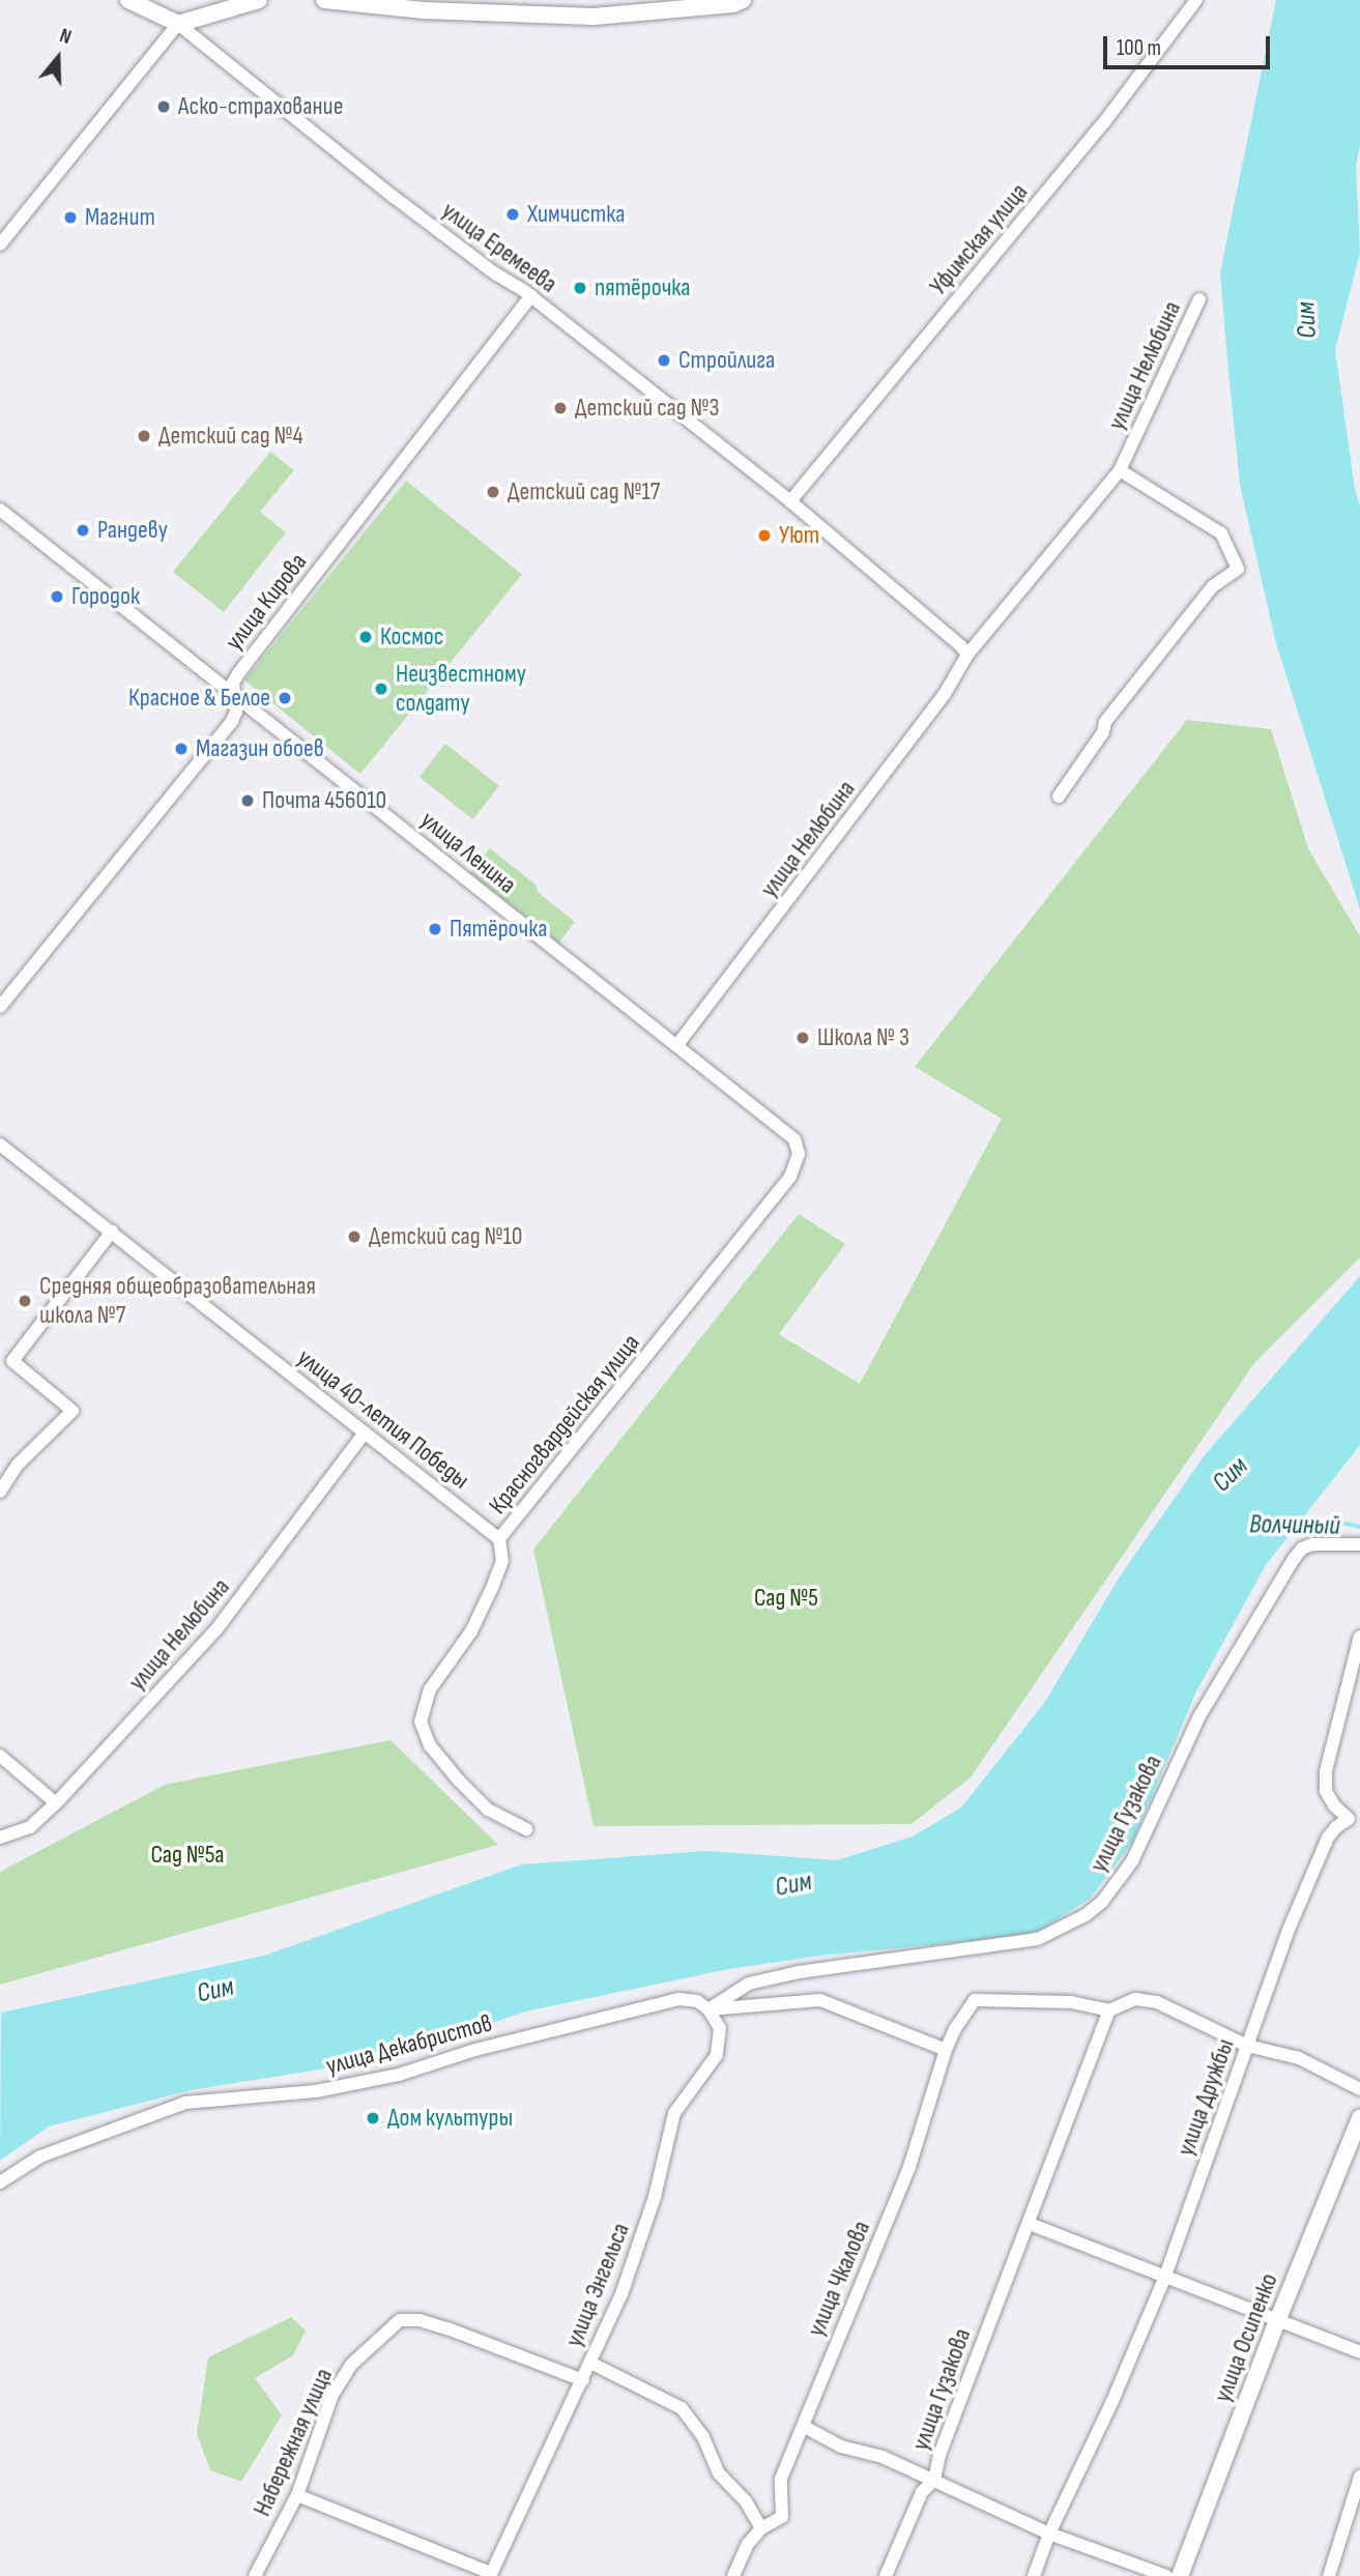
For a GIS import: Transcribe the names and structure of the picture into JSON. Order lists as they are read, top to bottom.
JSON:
{
  "streets": {
    "street": [
      "Уфимская улица",
      "улица Еремеева",
      "улица Нелюбина",
      "улица Кирова",
      "улица Ленина",
      "улица 40-летия Победы",
      "Красногвардейская улица",
      "улица Гузакова",
      "улица Декабристов",
      "улица Дружбы",
      "улица Чкалова",
      "улица Энгельса",
      "улица Осипенко",
      "Набережная улица"
    ]
  },
  "crossings": [
    ["Уфимская улица", "улица Еремеева"],
    ["улица Еремеева", "улица Нелюбина"],
    ["улица Еремеева", "улица Кирова"],
    ["улица Нелюбина", "улица Ленина"],
    ["улица Нелюбина", "улица 40-летия Победы"],
    ["улица Кирова", "улица Ленина"],
    ["улица Ленина", "Красногвардейская улица"],
    ["улица 40-летия Победы", "Красногвардейская улица"],
    ["улица Гузакова", "улица Декабристов"],
    ["улица Гузакова", "улица Чкалова"],
    ["улица Гузакова", "улица Энгельса"],
    ["улица Декабристов", "улица Энгельса"],
    ["улица Энгельса", "Набережная улица"]
  ],
  "water": ["Сим", "Волчиный"],
  "parks": ["Сад №5", "Сад №5а"],
  "places": [
    "Аско-страхование",
    "Химчистка",
    "Магнит",
    "пятёрочка",
    "Стройлига",
    "Детский сад №3",
    "Детский сад №4",
    "Детский сад №17",
    "Рандеву",
    "Уют",
    "Городок",
    "Космос",
    "Неизвестному солдату",
    "Красное & Белое",
    "Магазин обоев",
    "Почта 456010",
    "Пятёрочка",
    "Школа № 3",
    "Детский сад №10",
    "Средняя общеобразовательная школа №7",
    "Дом культуры"
  ],
  "scale_bar": "100 m",
  "north": "top"
}
